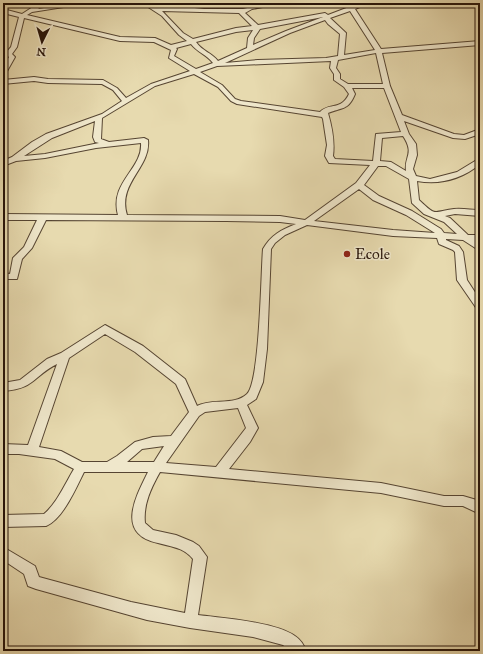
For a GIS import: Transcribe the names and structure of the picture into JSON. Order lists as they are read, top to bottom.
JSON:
{
  "places": ["Ecole"],
  "north": "bottom"
}
